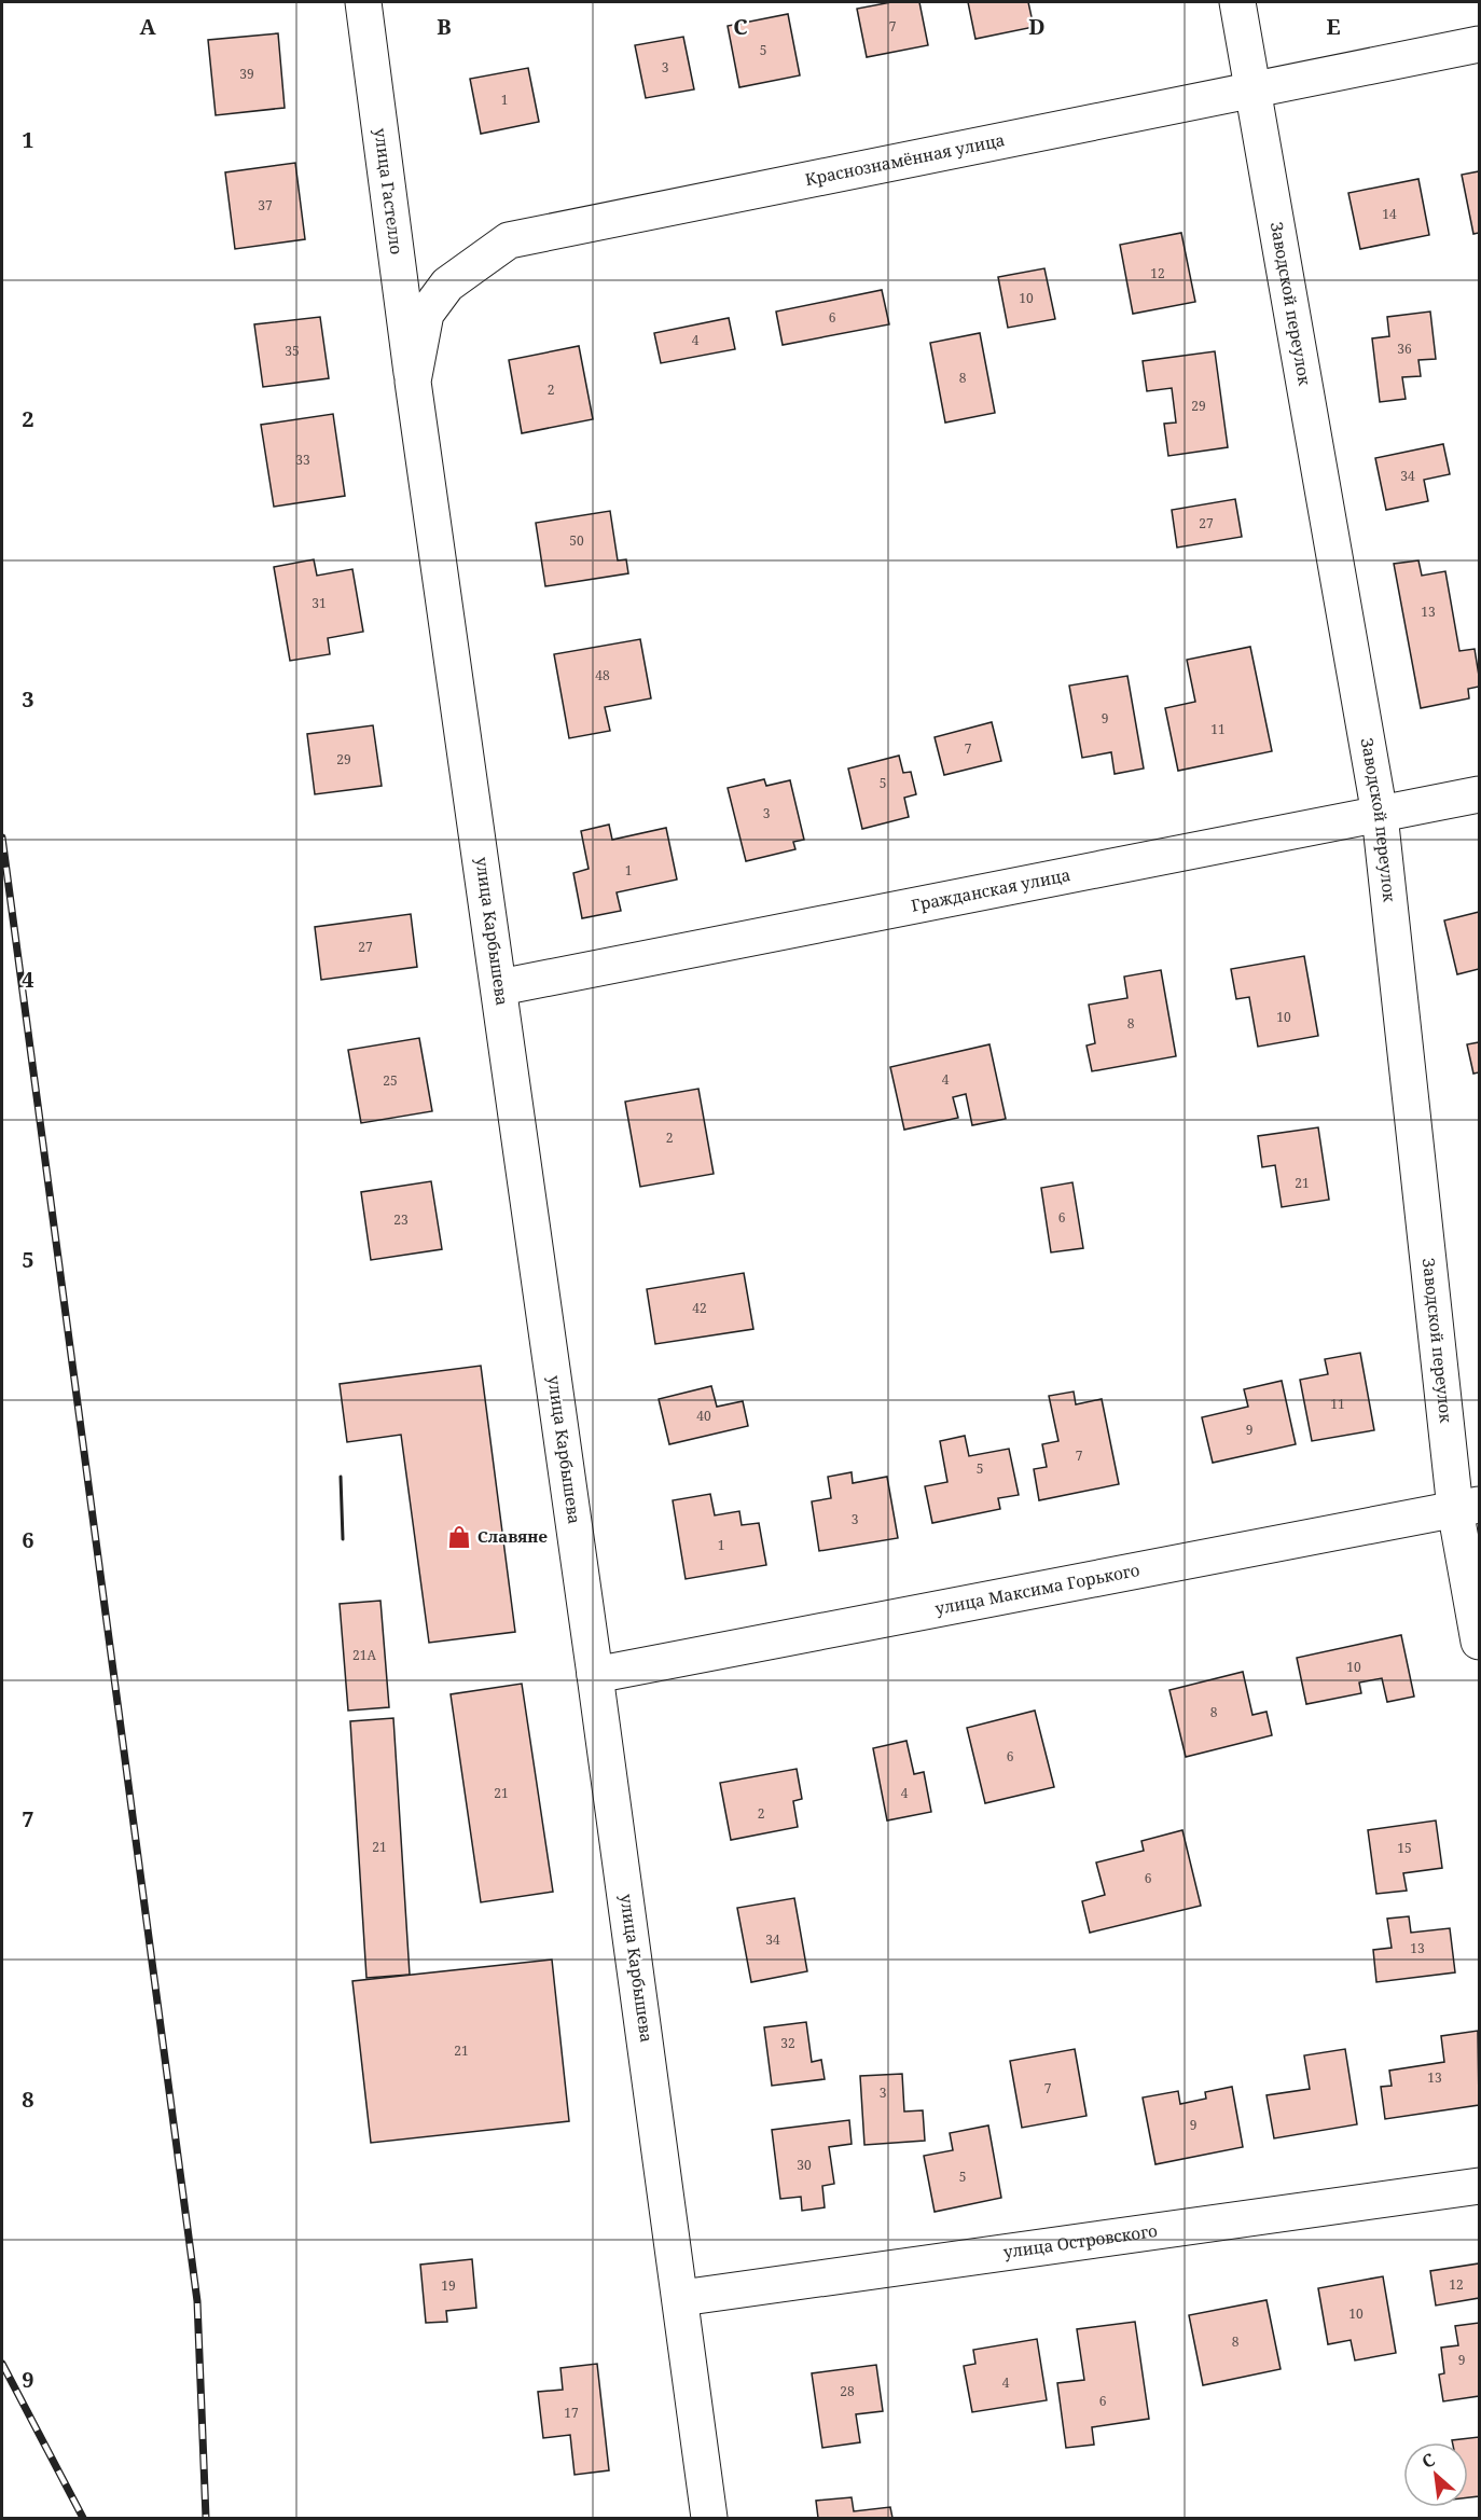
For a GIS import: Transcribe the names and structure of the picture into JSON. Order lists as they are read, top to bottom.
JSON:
{
  "streets": {
    "street": [
      "Краснознамённая улица",
      "улица Гастелло",
      "Заводской переулок",
      "Гражданская улица",
      "улица Карбышева",
      "улица Максима Горького",
      "улица Островского"
    ]
  },
  "crossings": [
    ["Краснознамённая улица", "улица Гастелло"],
    ["Краснознамённая улица", "Заводской переулок"],
    ["Краснознамённая улица", "улица Карбышева"],
    ["улица Гастелло", "улица Карбышева"],
    ["Заводской переулок", "Гражданская улица"],
    ["Заводской переулок", "улица Максима Горького"],
    ["Гражданская улица", "улица Карбышева"],
    ["улица Карбышева", "улица Максима Горького"],
    ["улица Карбышева", "улица Островского"]
  ],
  "places": {
    "shop": ["Славяне"]
  },
  "house_numbers": [
    "7",
    "5",
    "3",
    "39",
    "1",
    "37",
    "14",
    "12",
    "10",
    "6",
    "4",
    "36",
    "35",
    "8",
    "2",
    "29",
    "33",
    "34",
    "27",
    "50",
    "31",
    "13",
    "48",
    "9",
    "11",
    "7",
    "29",
    "5",
    "3",
    "1",
    "27",
    "10",
    "8",
    "4",
    "25",
    "2",
    "21",
    "6",
    "23",
    "42",
    "11",
    "40",
    "9",
    "7",
    "5",
    "3",
    "1",
    "21А",
    "10",
    "8",
    "6",
    "21",
    "4",
    "2",
    "21",
    "15",
    "6",
    "34",
    "13",
    "32",
    "21",
    "13",
    "7",
    "3",
    "9",
    "30",
    "5",
    "12",
    "19",
    "10",
    "8",
    "9",
    "4",
    "28",
    "6",
    "17"
  ],
  "north": "top left",
  "grid": {
    "columns": [
      "A",
      "B",
      "C",
      "D",
      "E"
    ],
    "rows": [
      "1",
      "2",
      "3",
      "4",
      "5",
      "6",
      "7",
      "8",
      "9"
    ]
  }
}
